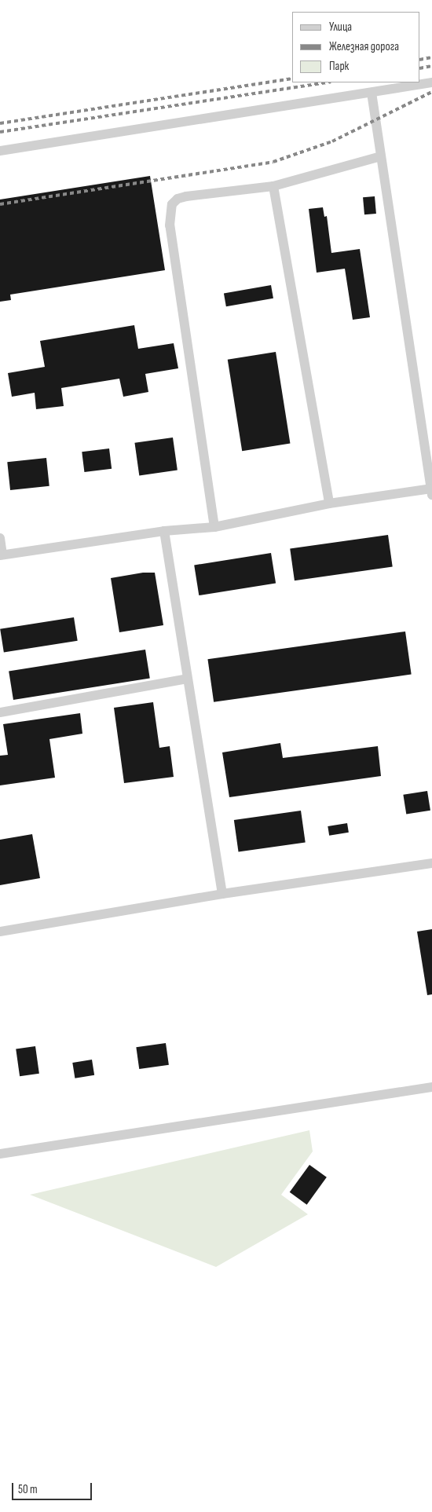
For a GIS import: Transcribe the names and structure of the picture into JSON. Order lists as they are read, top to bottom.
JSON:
{
  "legend": ["Улица", "Железная дорога", "Парк"],
  "scale_bar": "50 m"
}
